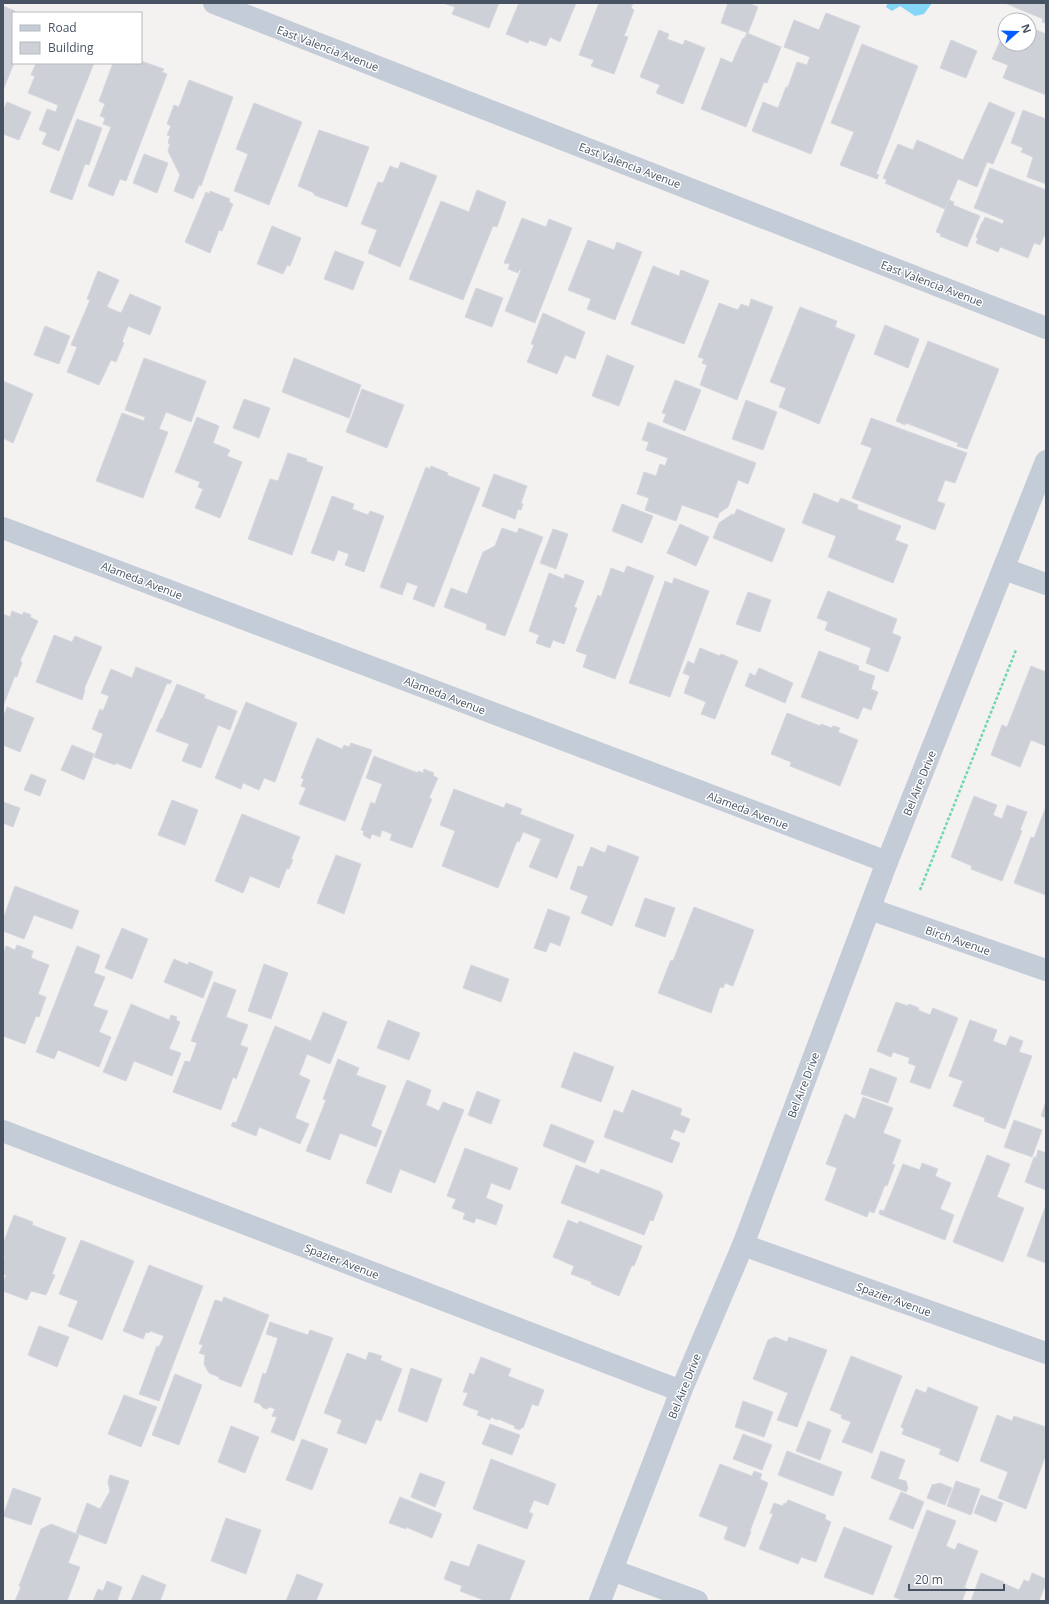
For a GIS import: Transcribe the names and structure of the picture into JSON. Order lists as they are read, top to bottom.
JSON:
{
  "streets": {
    "street": [
      "East Valencia Avenue",
      "Alameda Avenue",
      "Bel Aire Drive",
      "Birch Avenue",
      "Spazier Avenue"
    ]
  },
  "crossings": [
    ["Alameda Avenue", "Bel Aire Drive"],
    ["Bel Aire Drive", "Birch Avenue"],
    ["Bel Aire Drive", "Spazier Avenue"]
  ],
  "legend": ["Road", "Building"],
  "scale_bar": "20 m",
  "north": "right"
}
